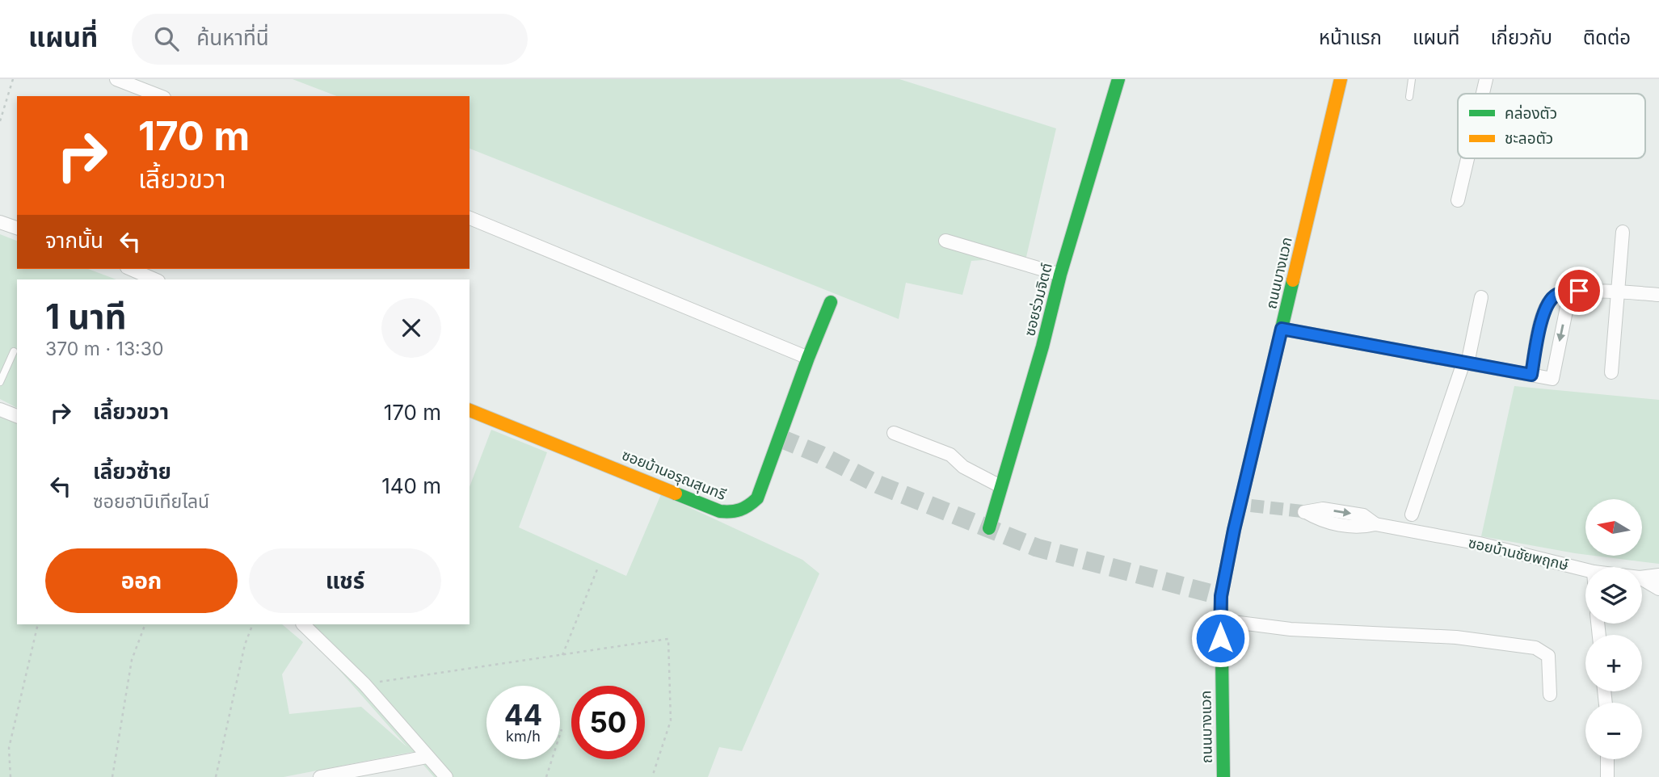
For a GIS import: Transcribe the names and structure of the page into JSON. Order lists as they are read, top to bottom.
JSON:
{
  "streets": {
    "street": [
      "ถนนบางแวก",
      "ซอยร่วมจิตต์",
      "ซอยบ้านอรุณสุนทรี",
      "ซอยบ้านชัยพฤกษ์"
    ]
  },
  "legend": ["คล่องตัว", "ชะลอตัว"],
  "north": "left",
  "page": {
    "header": "แผนที่",
    "search": "ค้นหาที่นี่",
    "nav": [
      "หน้าแรก",
      "แผนที่",
      "เกี่ยวกับ",
      "ติดต่อ"
    ],
    "turn": ["170 m", "เลี้ยวขวา"],
    "then": "จากนั้น",
    "heading": ["1 นาที", "370 m · 13:30"],
    "list": [
      {
        "name": "เลี้ยวขวา",
        "value": "170 m"
      },
      {
        "name": "เลี้ยวซ้าย",
        "note": "ซอยฮาบิเทียไลน์",
        "value": "140 m"
      }
    ],
    "map_buttons": ["+", "−"],
    "buttons": ["ออก", "แชร์"],
    "speed": "44 km/h",
    "limit": "50"
  }
}
